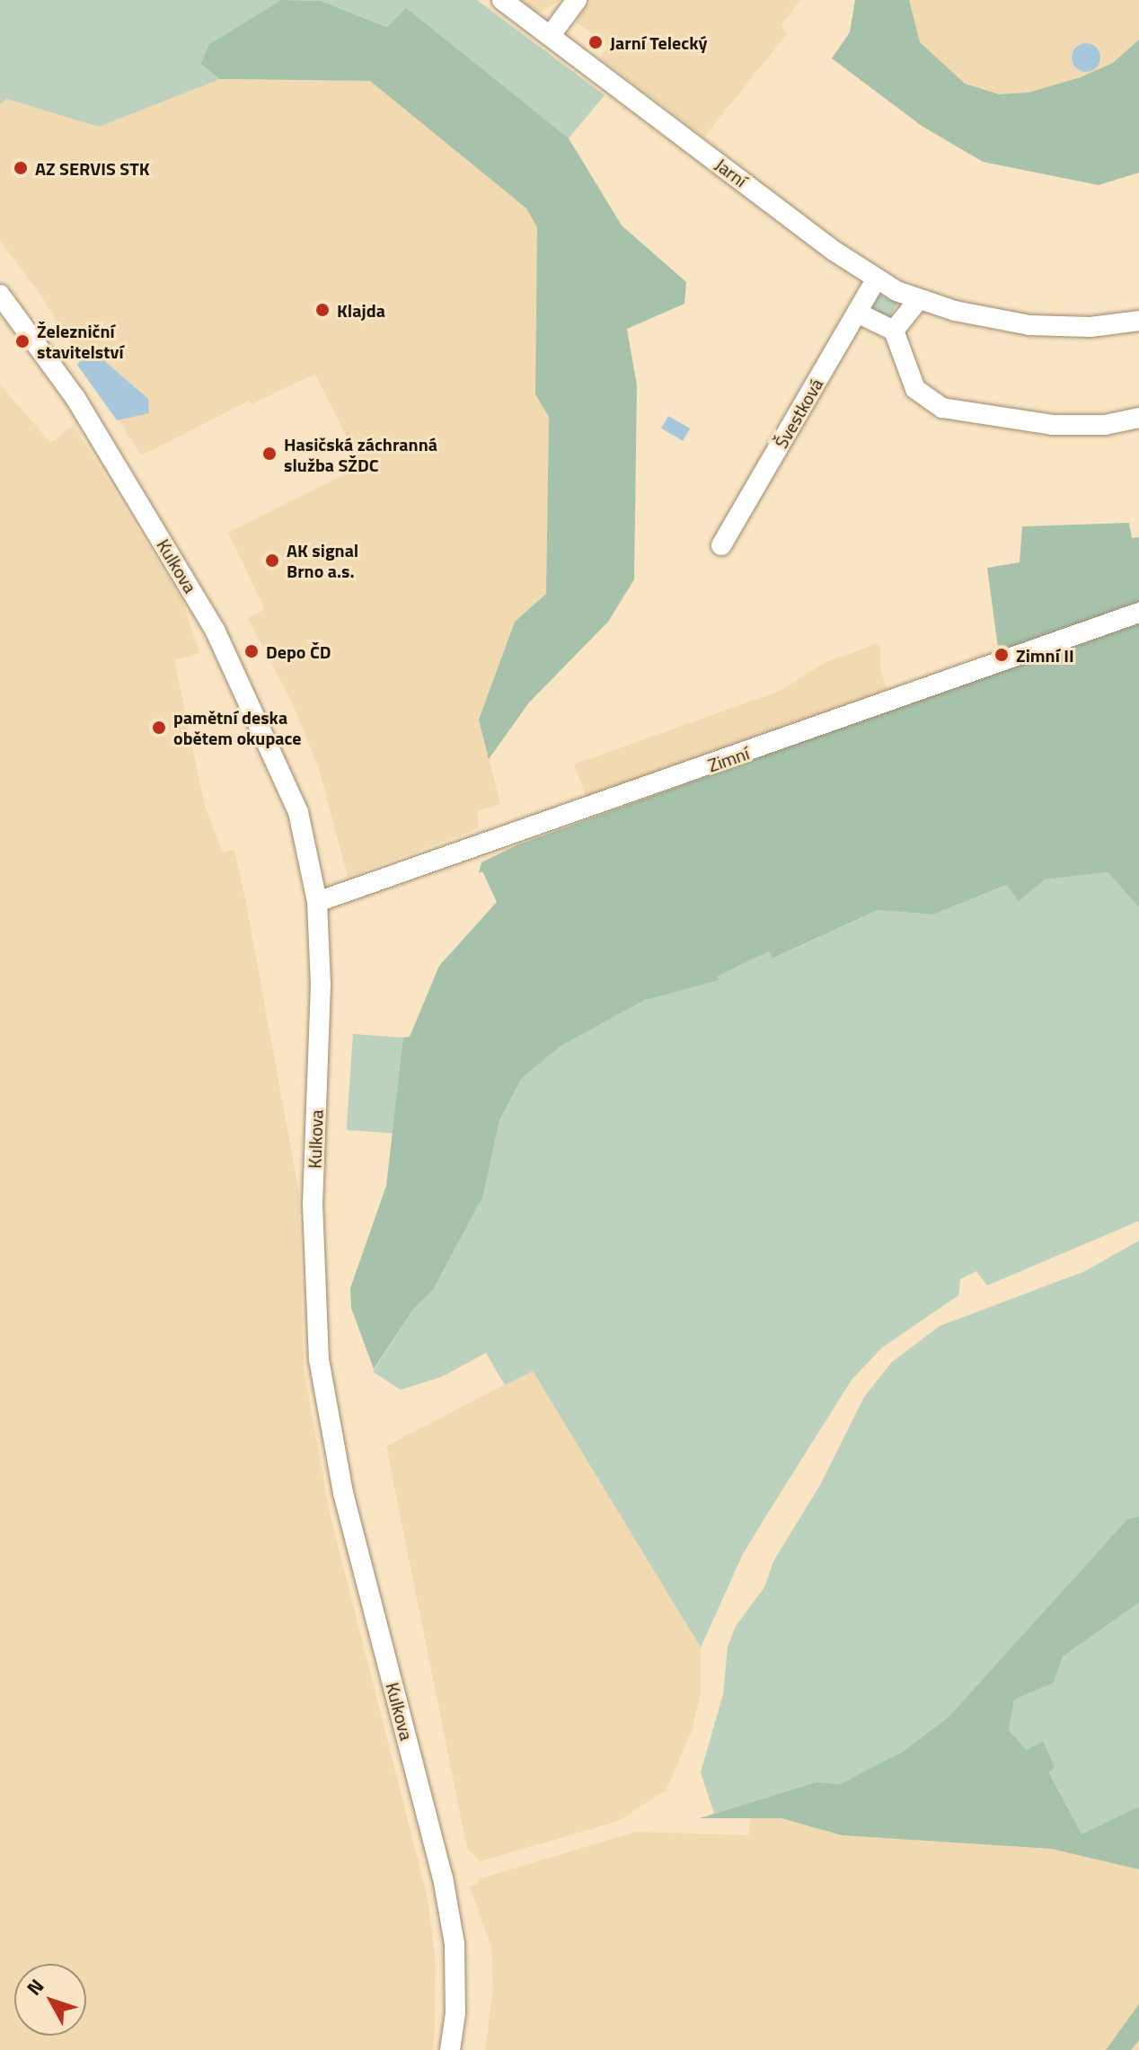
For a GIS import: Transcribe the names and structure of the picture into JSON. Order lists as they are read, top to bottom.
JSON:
{
  "streets": {
    "street": [
      "Jarní",
      "Švestková",
      "Kulkova",
      "Zimní"
    ]
  },
  "crossings": [
    ["Jarní", "Švestková"],
    ["Kulkova", "Zimní"]
  ],
  "places": [
    "Jarní Telecký",
    "AZ SERVIS STK",
    "Klajda",
    "Železniční stavitelství",
    "Hasičská záchranná služba SŽDC",
    "AK signal Brno a.s.",
    "Depo ČD",
    "Zimní II",
    "pamětní deska obětem okupace"
  ],
  "north": "top left"
}
